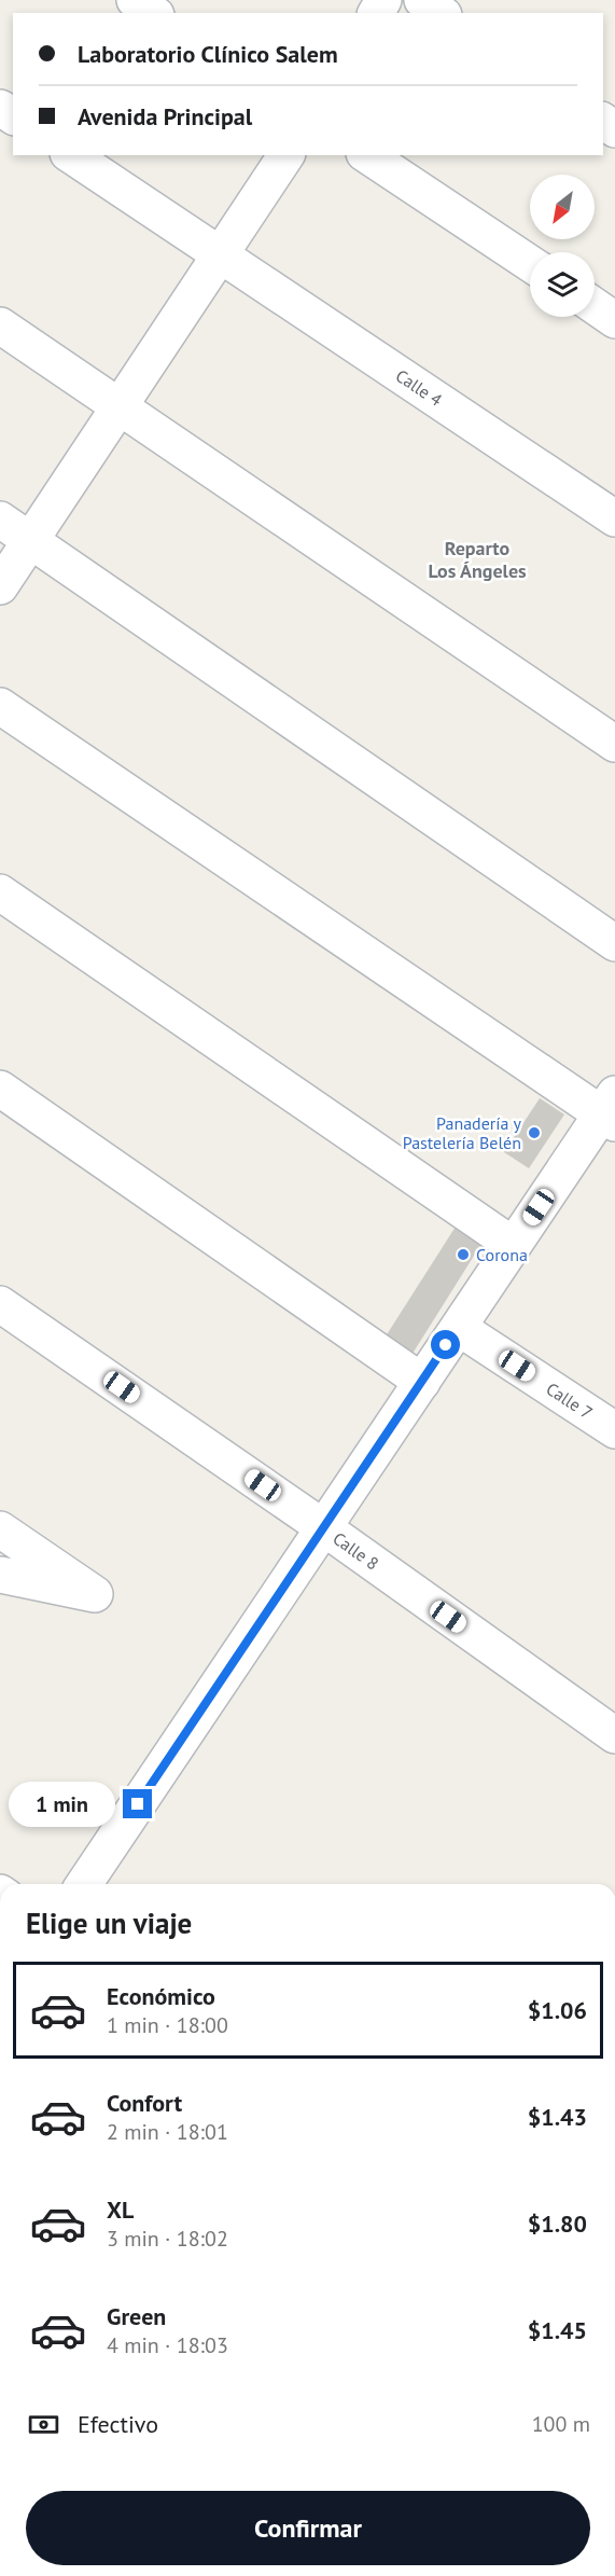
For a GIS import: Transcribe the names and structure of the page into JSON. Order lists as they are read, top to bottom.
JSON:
{
  "streets": {
    "street": ["Calle 4", "Calle 7", "Calle 8"]
  },
  "districts": ["Reparto Los Ángeles"],
  "places": ["Panadería y Pastelería Belén", "Corona"],
  "north": "bottom left",
  "page": {
    "banner": ["Laboratorio Clínico Salem", "Avenida Principal"],
    "bubble": "1 min",
    "heading": "Elige un viaje",
    "list": [
      {
        "name": "Económico",
        "note": "1 min · 18:00",
        "value": "$1.06"
      },
      {
        "name": "Confort",
        "note": "2 min · 18:01",
        "value": "$1.43"
      },
      {
        "name": "XL",
        "note": "3 min · 18:02",
        "value": "$1.80"
      },
      {
        "name": "Green",
        "note": "4 min · 18:03",
        "value": "$1.45"
      }
    ],
    "pay": ["Efectivo", "100 m"],
    "buttons": "Confirmar"
  }
}
